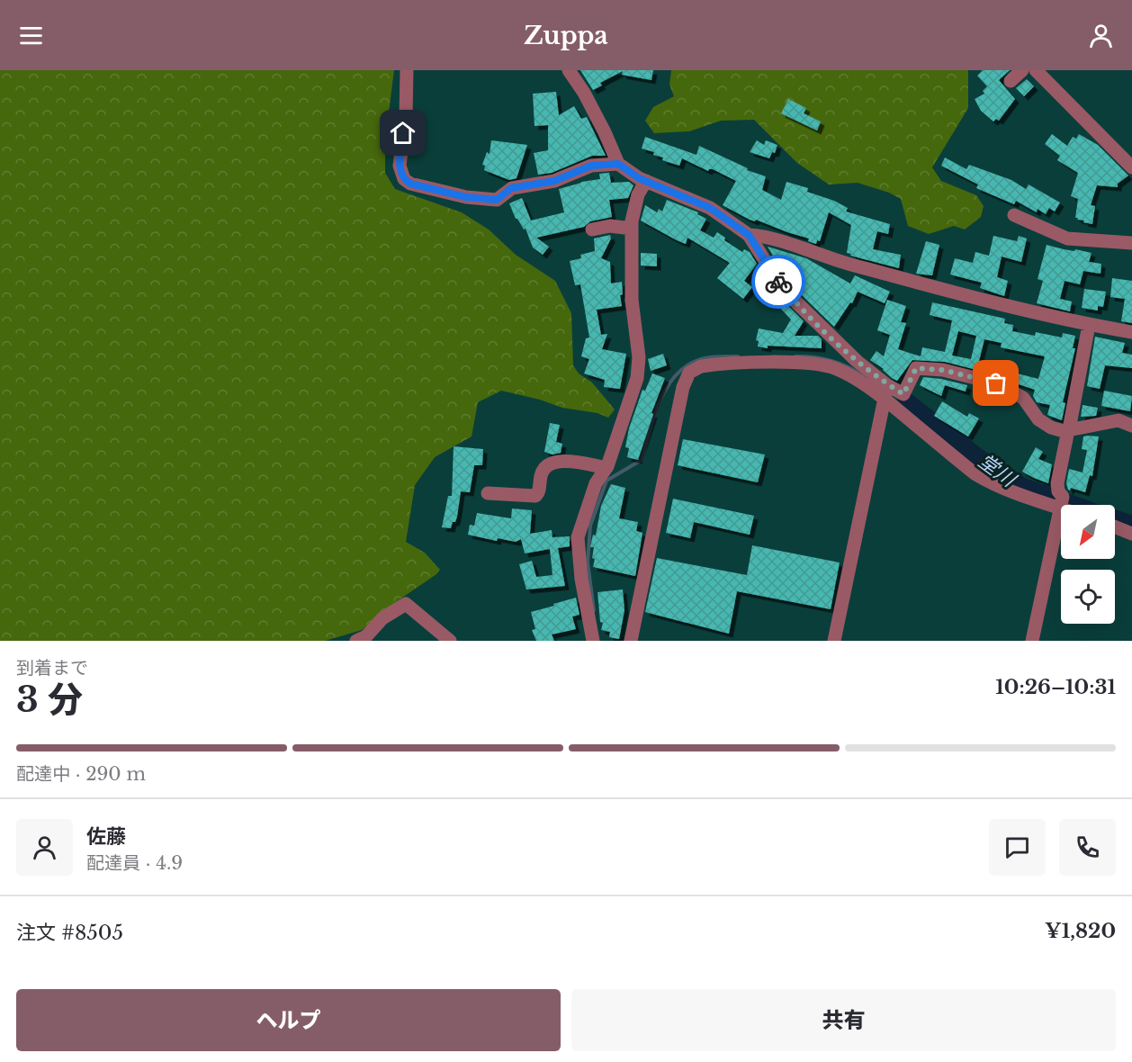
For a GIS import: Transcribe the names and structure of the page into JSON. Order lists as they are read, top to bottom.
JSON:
{
  "water": ["堂川"],
  "north": "bottom left",
  "page": {
    "header": "Zuppa",
    "heading": ["3 分", "到着まで", "10:26–10:31"],
    "panel": [
      "佐藤",
      "配達員 · 4.9",
      "注文 #8505",
      "¥1,820"
    ],
    "bar": "配達中 · 290 m",
    "buttons": ["ヘルプ", "共有"]
  }
}
